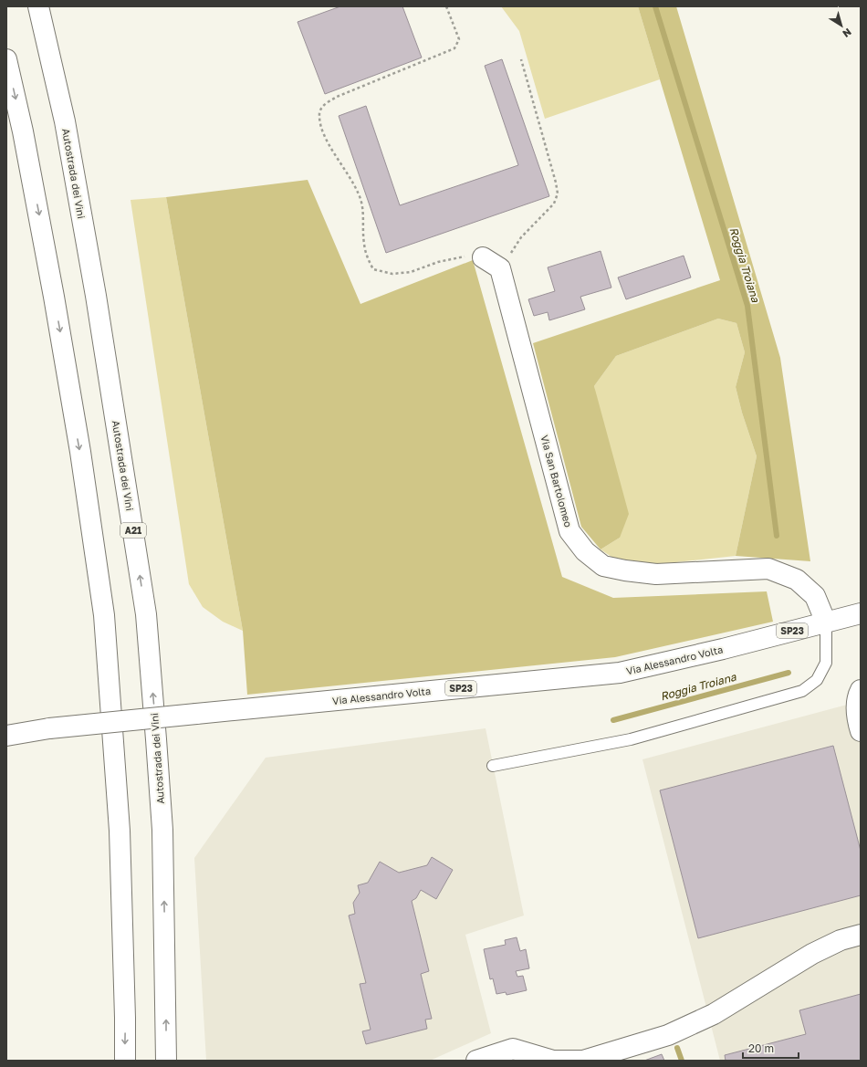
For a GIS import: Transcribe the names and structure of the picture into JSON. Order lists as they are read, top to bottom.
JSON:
{
  "streets": {
    "main road": [
      "Autostrada dei Vini",
      "Via San Bartolomeo",
      "A21",
      "SP23",
      "Via Alessandro Volta"
    ]
  },
  "crossings": [
    ["Via San Bartolomeo", "Via Alessandro Volta"]
  ],
  "water": ["Roggia Troiana"],
  "scale_bar": "20 m",
  "north": "bottom right"
}
